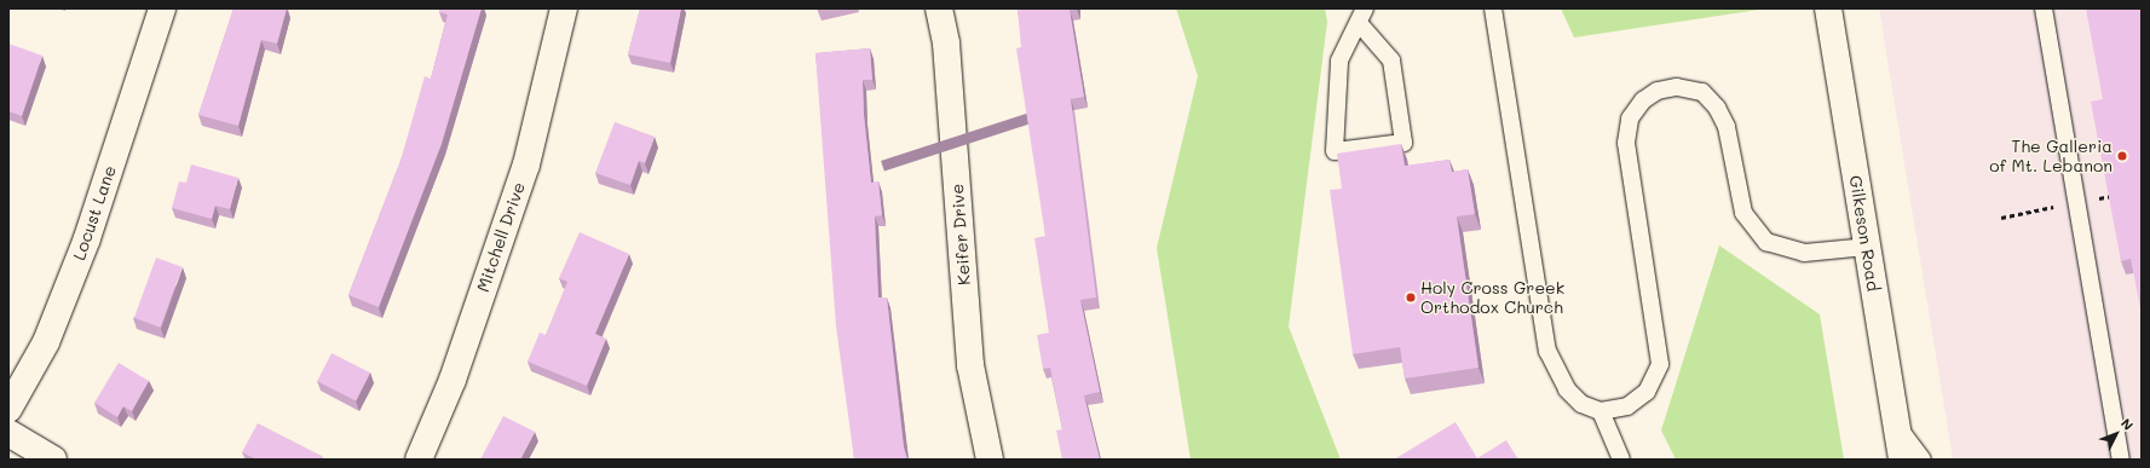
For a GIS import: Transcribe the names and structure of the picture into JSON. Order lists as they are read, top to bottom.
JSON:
{
  "streets": {
    "street": [
      "Locust Lane",
      "Gilkeson Road",
      "Keifer Drive",
      "Mitchell Drive"
    ]
  },
  "places": ["The Galleria of Mt. Lebanon", "Holy Cross Greek Orthodox Church"],
  "north": "top right"
}
